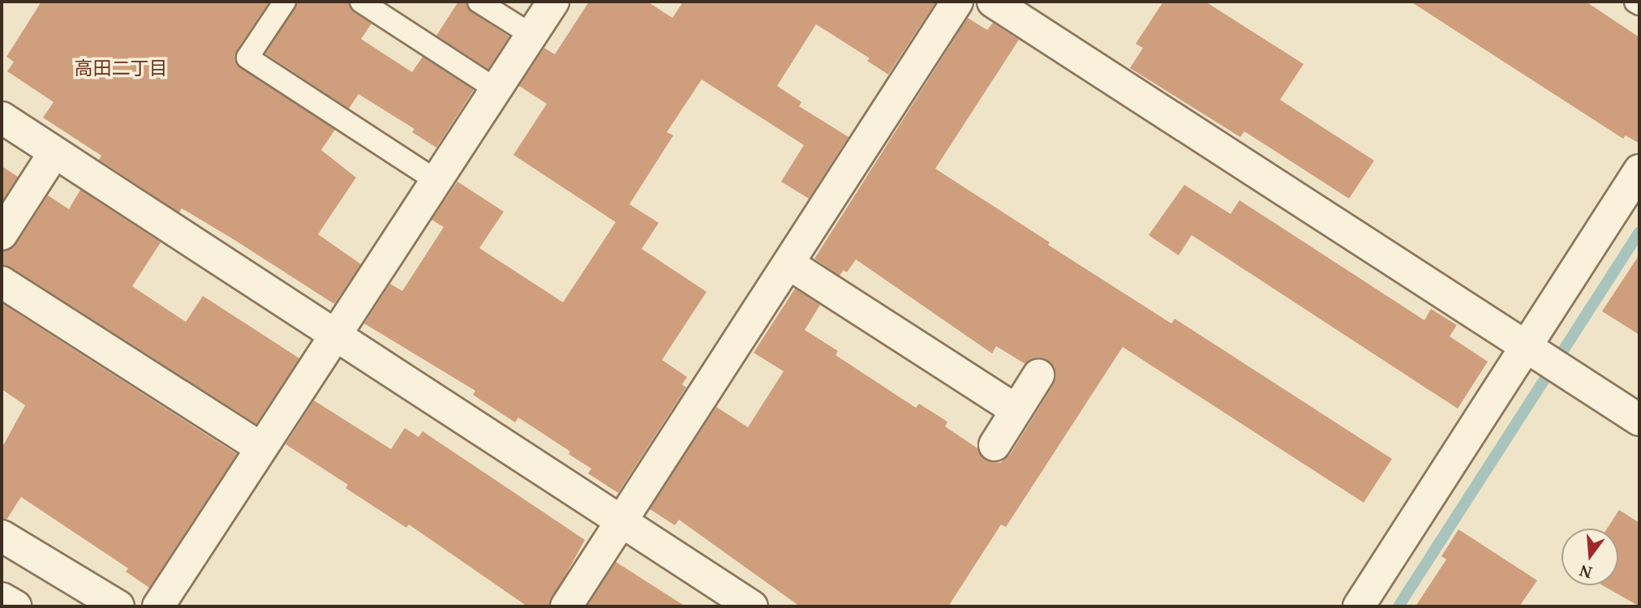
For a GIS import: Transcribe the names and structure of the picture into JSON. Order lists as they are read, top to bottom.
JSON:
{
  "districts": ["高田二丁目"],
  "north": "bottom"
}
